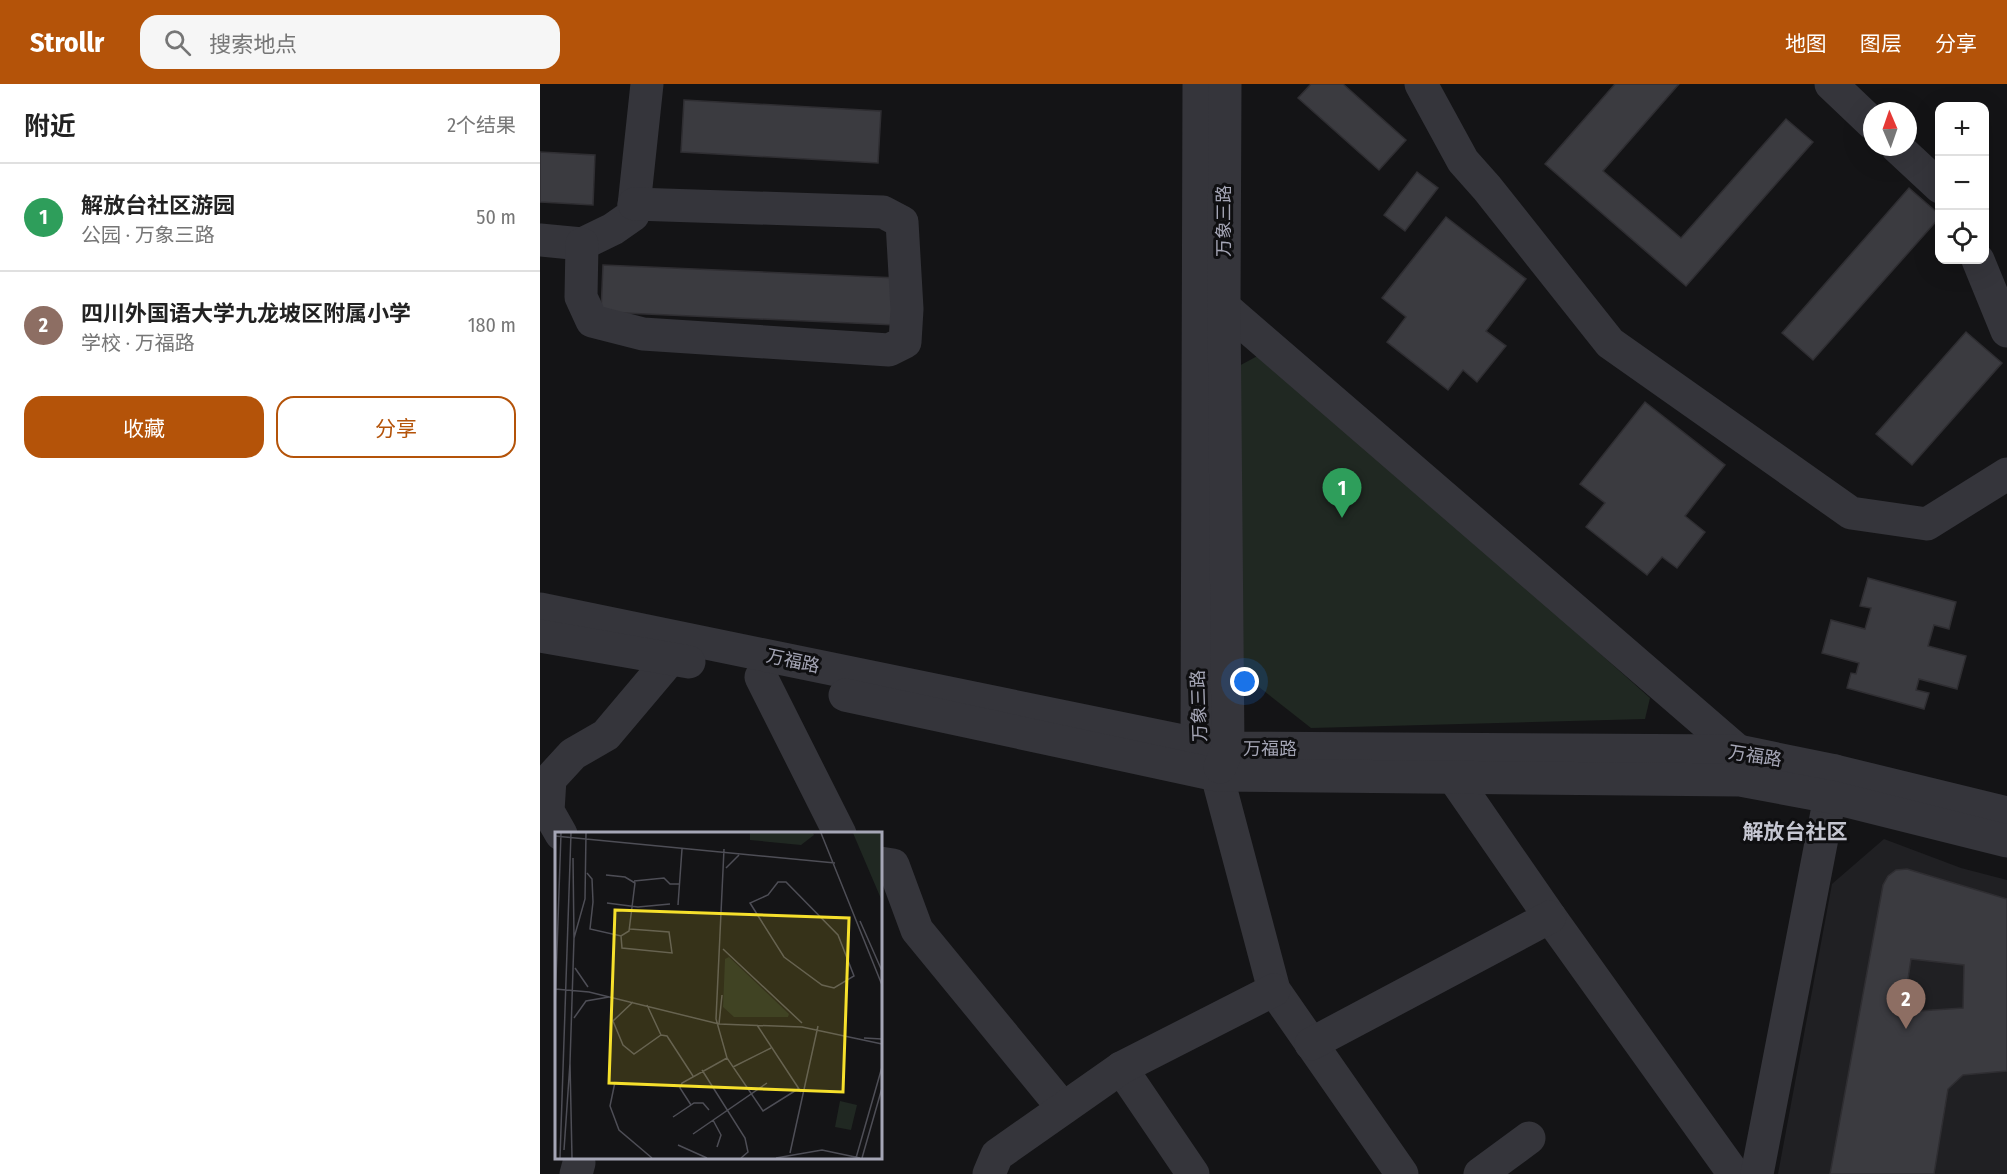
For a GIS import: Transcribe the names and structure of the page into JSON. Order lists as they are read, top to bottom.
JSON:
{
  "streets": {
    "street": ["万象三路", "万福路"]
  },
  "crossings": [
    ["万象三路", "万福路"]
  ],
  "districts": ["解放台社区"],
  "north": "top",
  "page": {
    "header": "Strollr",
    "search": "搜索地点",
    "nav": ["地图", "图层", "分享"],
    "heading": ["附近", "2个结果"],
    "map_buttons": ["+", "−"],
    "list": [
      {
        "mark": "1",
        "name": "解放台社区游园",
        "note": "公园 · 万象三路",
        "value": "50 m"
      },
      {
        "mark": "2",
        "name": "四川外国语大学九龙坡区附属小学",
        "note": "学校 · 万福路",
        "value": "180 m"
      }
    ],
    "buttons": ["收藏", "分享"],
    "pins": ["1", "2"]
  }
}
